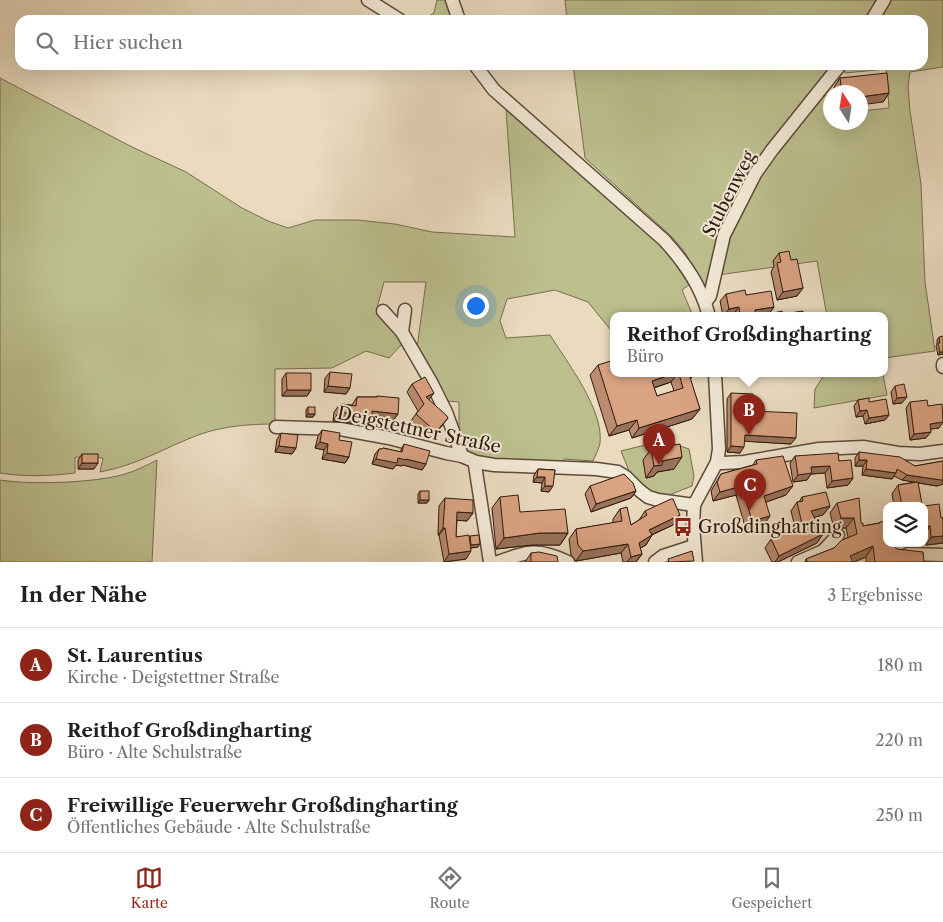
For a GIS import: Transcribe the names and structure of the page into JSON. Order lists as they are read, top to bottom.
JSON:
{
  "streets": {
    "street": ["Stubenweg", "Deigstettner Straße"]
  },
  "places": {
    "bus stop": ["Großdingharting"]
  },
  "north": "top",
  "page": {
    "search": "Hier suchen",
    "popup": ["Reithof Großdingharting", "Büro"],
    "pins": ["B", "A", "C"],
    "heading": ["In der Nähe", "3 Ergebnisse"],
    "list": [
      {
        "mark": "A",
        "name": "St. Laurentius",
        "note": "Kirche · Deigstettner Straße",
        "value": "180 m"
      },
      {
        "mark": "B",
        "name": "Reithof Großdingharting",
        "note": "Büro · Alte Schulstraße",
        "value": "220 m"
      },
      {
        "mark": "C",
        "name": "Freiwillige Feuerwehr Großdingharting",
        "note": "Öffentliches Gebäude · Alte Schulstraße",
        "value": "250 m"
      }
    ],
    "nav": ["Karte", "Route", "Gespeichert"]
  }
}
